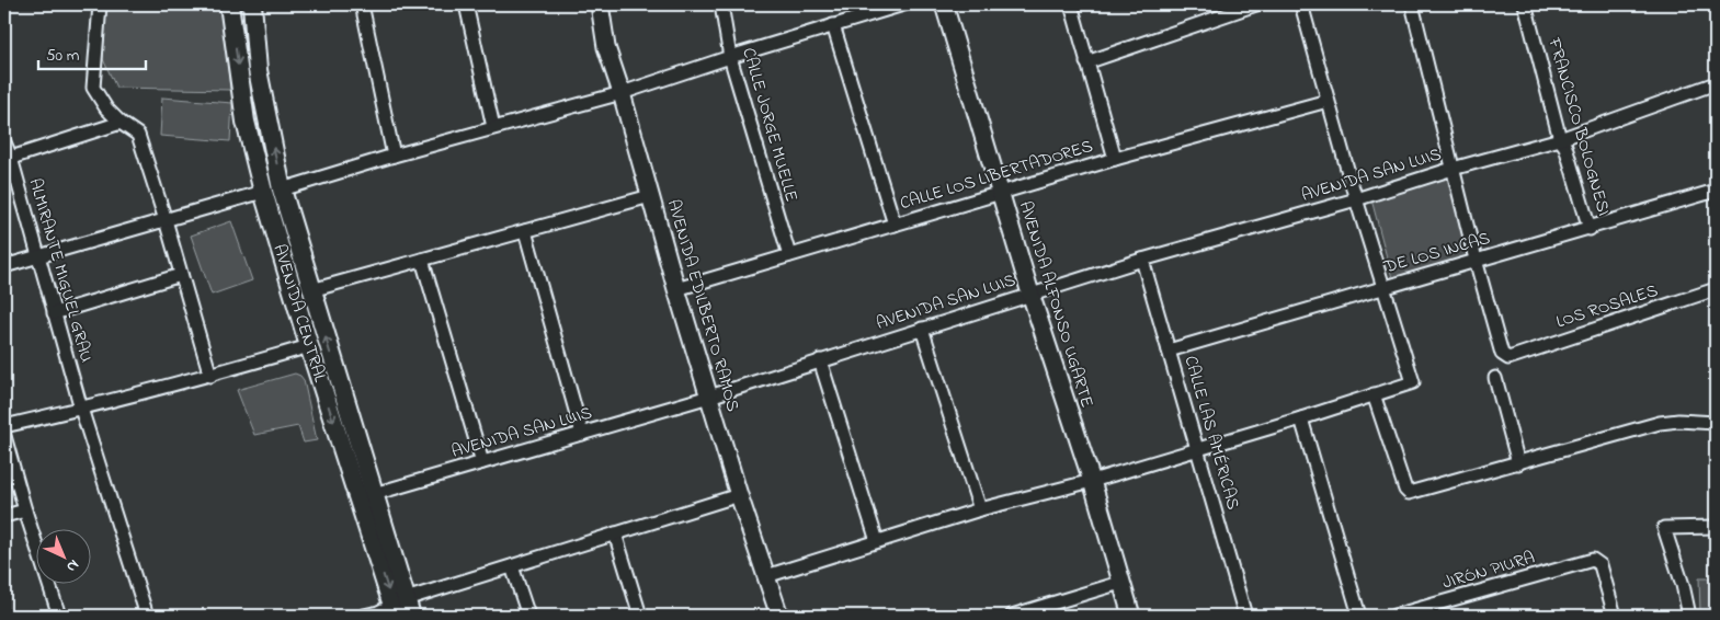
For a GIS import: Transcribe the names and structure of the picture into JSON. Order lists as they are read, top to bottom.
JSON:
{
  "streets": {
    "main road": ["AVENIDA CENTRAL"],
    "street": [
      "CALLE JORGE MUELLE",
      "FRANCISCO BOLOGNESI",
      "CALLE LOS LIBERTADORES",
      "AVENIDA SAN LUIS",
      "DE LOS INCAS",
      "ALMIRANTE MIGUEL GRAU",
      "AVENIDA ALFONSO UGARTE",
      "AVENIDA EDILBERTO RAMOS",
      "LOS ROSALES",
      "CALLE LAS AMÉRICAS",
      "JIRÓN PIURA"
    ]
  },
  "crossings": [
    ["CALLE JORGE MUELLE", "CALLE LOS LIBERTADORES"],
    ["FRANCISCO BOLOGNESI", "AVENIDA SAN LUIS"],
    ["FRANCISCO BOLOGNESI", "DE LOS INCAS"],
    ["CALLE LOS LIBERTADORES", "AVENIDA ALFONSO UGARTE"],
    ["CALLE LOS LIBERTADORES", "AVENIDA EDILBERTO RAMOS"],
    ["AVENIDA SAN LUIS", "AVENIDA ALFONSO UGARTE"],
    ["AVENIDA SAN LUIS", "AVENIDA EDILBERTO RAMOS"],
    ["AVENIDA SAN LUIS", "AVENIDA CENTRAL"],
    ["AVENIDA SAN LUIS", "CALLE LAS AMÉRICAS"],
    ["DE LOS INCAS", "LOS ROSALES"],
    ["DE LOS INCAS", "CALLE LAS AMÉRICAS"]
  ],
  "scale_bar": "50 m",
  "north": "bottom right"
}
